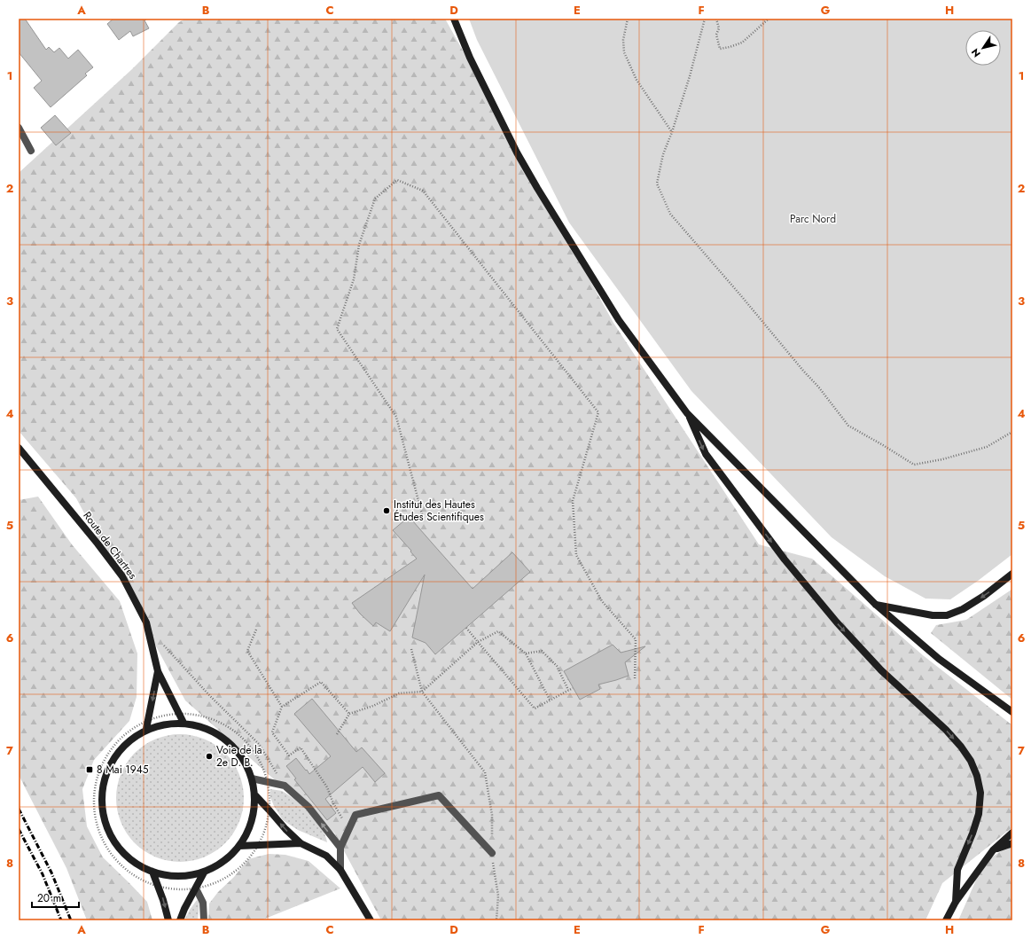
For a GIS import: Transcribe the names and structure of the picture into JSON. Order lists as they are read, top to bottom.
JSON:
{
  "streets": {
    "main road": ["Route de Chartres"]
  },
  "parks": ["Parc Nord"],
  "places": {
    "other": ["Institut des Hautes Études Scientifiques", "Voie de la 2e D. B."],
    "transit": ["8 Mai 1945"]
  },
  "scale_bar": "20 m",
  "north": "bottom left",
  "grid": {
    "columns": [
      "A",
      "B",
      "C",
      "D",
      "E",
      "F",
      "G",
      "H"
    ],
    "rows": [
      "1",
      "2",
      "3",
      "4",
      "5",
      "6",
      "7",
      "8"
    ]
  }
}
